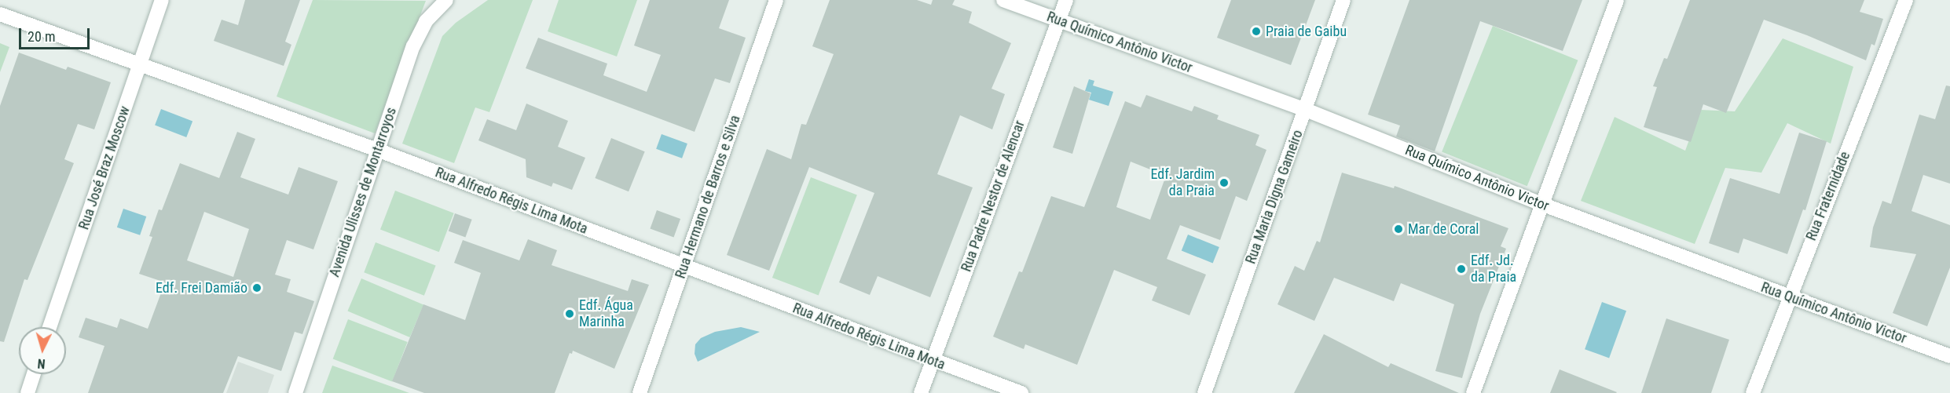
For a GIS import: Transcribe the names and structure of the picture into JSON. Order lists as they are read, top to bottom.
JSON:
{
  "streets": {
    "street": [
      "Rua Químico Antônio Victor",
      "Rua José Braz Moscow",
      "Avenida Ulisses de Montarroyos",
      "Rua Padre Nestor de Alencar",
      "Rua Fraternidade",
      "Rua Hermano de Barros e Silva",
      "Rua Maria Digna Gameiro",
      "Rua Alfredo Régis Lima Mota"
    ]
  },
  "crossings": [
    ["Rua Químico Antônio Victor", "Rua Padre Nestor de Alencar"],
    ["Rua Químico Antônio Victor", "Rua Fraternidade"],
    ["Rua Químico Antônio Victor", "Rua Maria Digna Gameiro"],
    ["Rua José Braz Moscow", "Rua Alfredo Régis Lima Mota"],
    ["Avenida Ulisses de Montarroyos", "Rua Alfredo Régis Lima Mota"],
    ["Rua Padre Nestor de Alencar", "Rua Alfredo Régis Lima Mota"],
    ["Rua Hermano de Barros e Silva", "Rua Alfredo Régis Lima Mota"]
  ],
  "places": [
    "Praia de Gaibu",
    "Edf. Jardim da Praia",
    "Mar de Coral",
    "Edf. Jd. da Praia",
    "Edf. Frei Damião",
    "Edf. Água Marinha"
  ],
  "scale_bar": "20 m",
  "north": "bottom"
}
